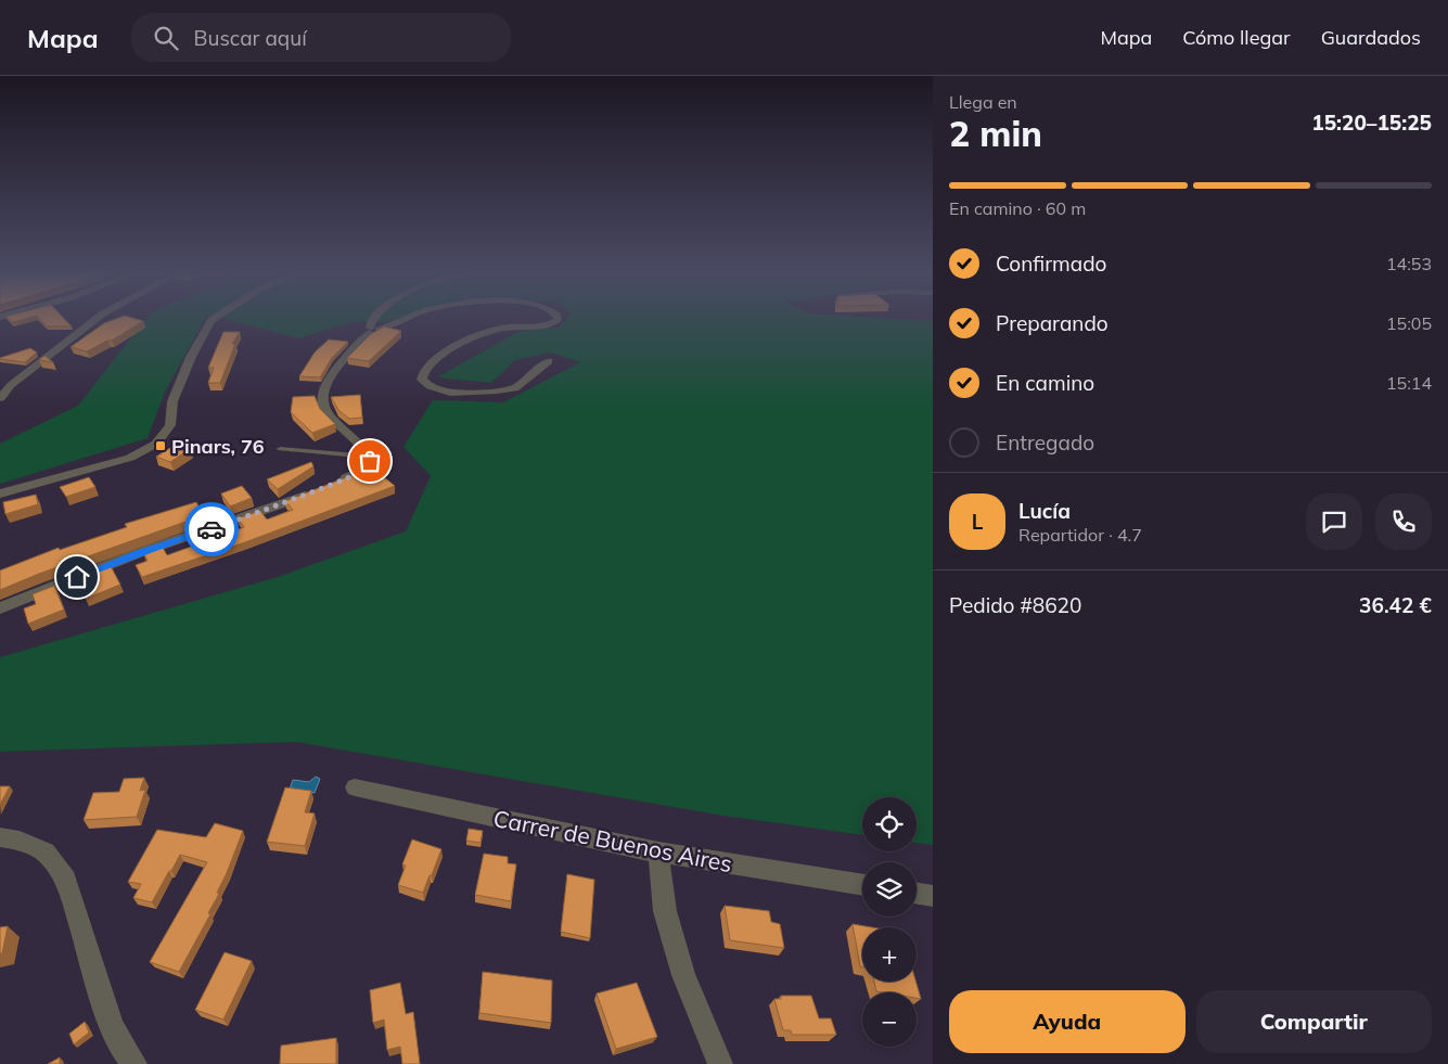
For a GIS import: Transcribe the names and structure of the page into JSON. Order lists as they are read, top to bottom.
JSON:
{
  "streets": {
    "street": ["Carrer de Buenos Aires"]
  },
  "places": {
    "transit": ["Pinars, 76"]
  },
  "page": {
    "header": "Mapa",
    "search": "Buscar aquí",
    "nav": ["Mapa", "Cómo llegar", "Guardados"],
    "heading": ["2 min", "Llega en", "15:20–15:25"],
    "panel": [
      "Lucía",
      "Repartidor · 4.7",
      "Pedido #8620",
      "36.42 €"
    ],
    "bar": "En camino · 60 m",
    "list": [
      ["Confirmado", "14:53"],
      ["Preparando", "15:05"],
      ["En camino", "15:14"],
      "Entregado"
    ],
    "round": "L",
    "map_buttons": ["+", "−"],
    "buttons": ["Ayuda", "Compartir"]
  }
}
